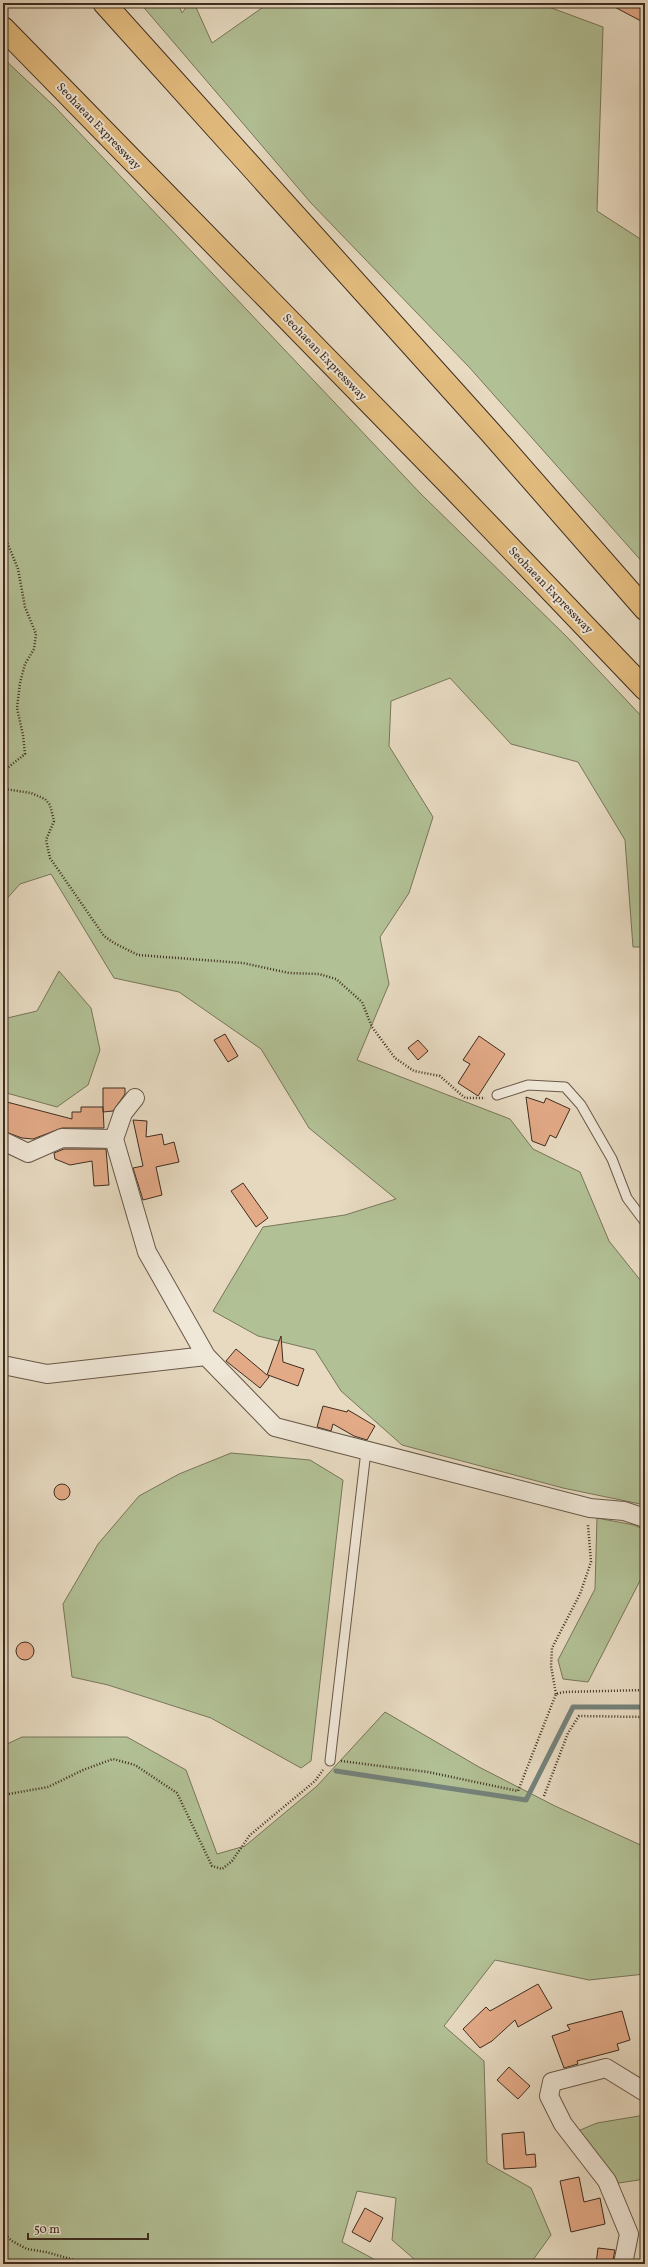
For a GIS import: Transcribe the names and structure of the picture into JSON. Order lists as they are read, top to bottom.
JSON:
{
  "streets": {
    "highway": ["Seohaean Expressway"]
  },
  "scale_bar": "50 m"
}
